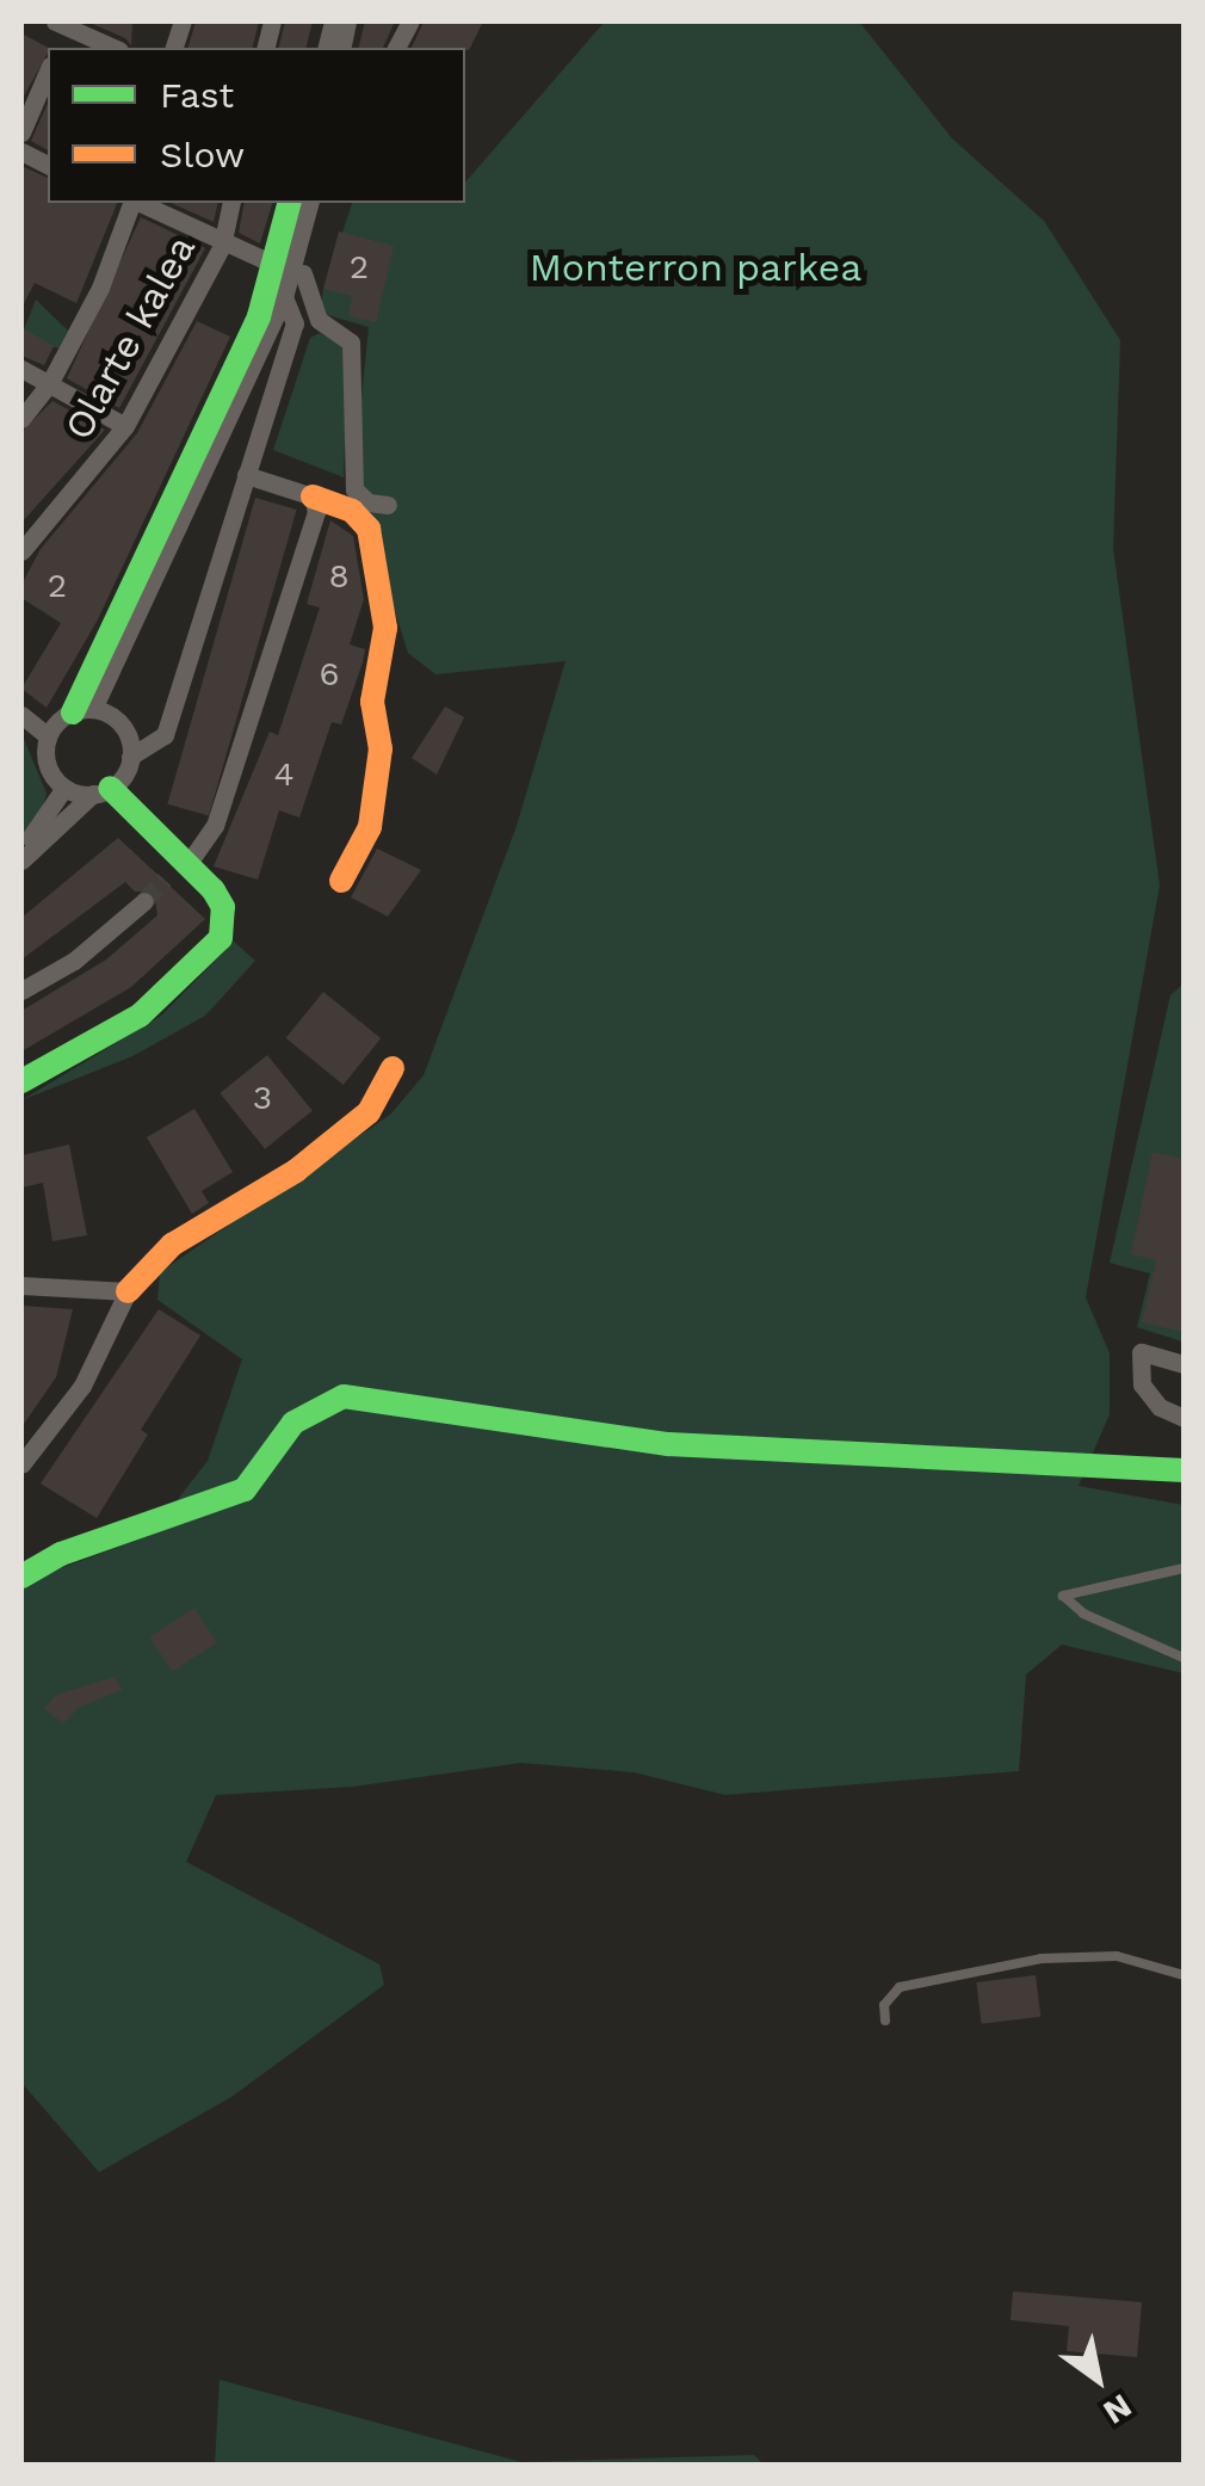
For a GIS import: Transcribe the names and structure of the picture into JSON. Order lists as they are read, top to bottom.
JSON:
{
  "streets": {
    "street": ["Olarte kalea"]
  },
  "parks": ["Monterron parkea"],
  "house_numbers": [
    "2",
    "8",
    "2",
    "6",
    "4",
    "3"
  ],
  "legend": ["Fast", "Slow"],
  "north": "bottom right"
}
